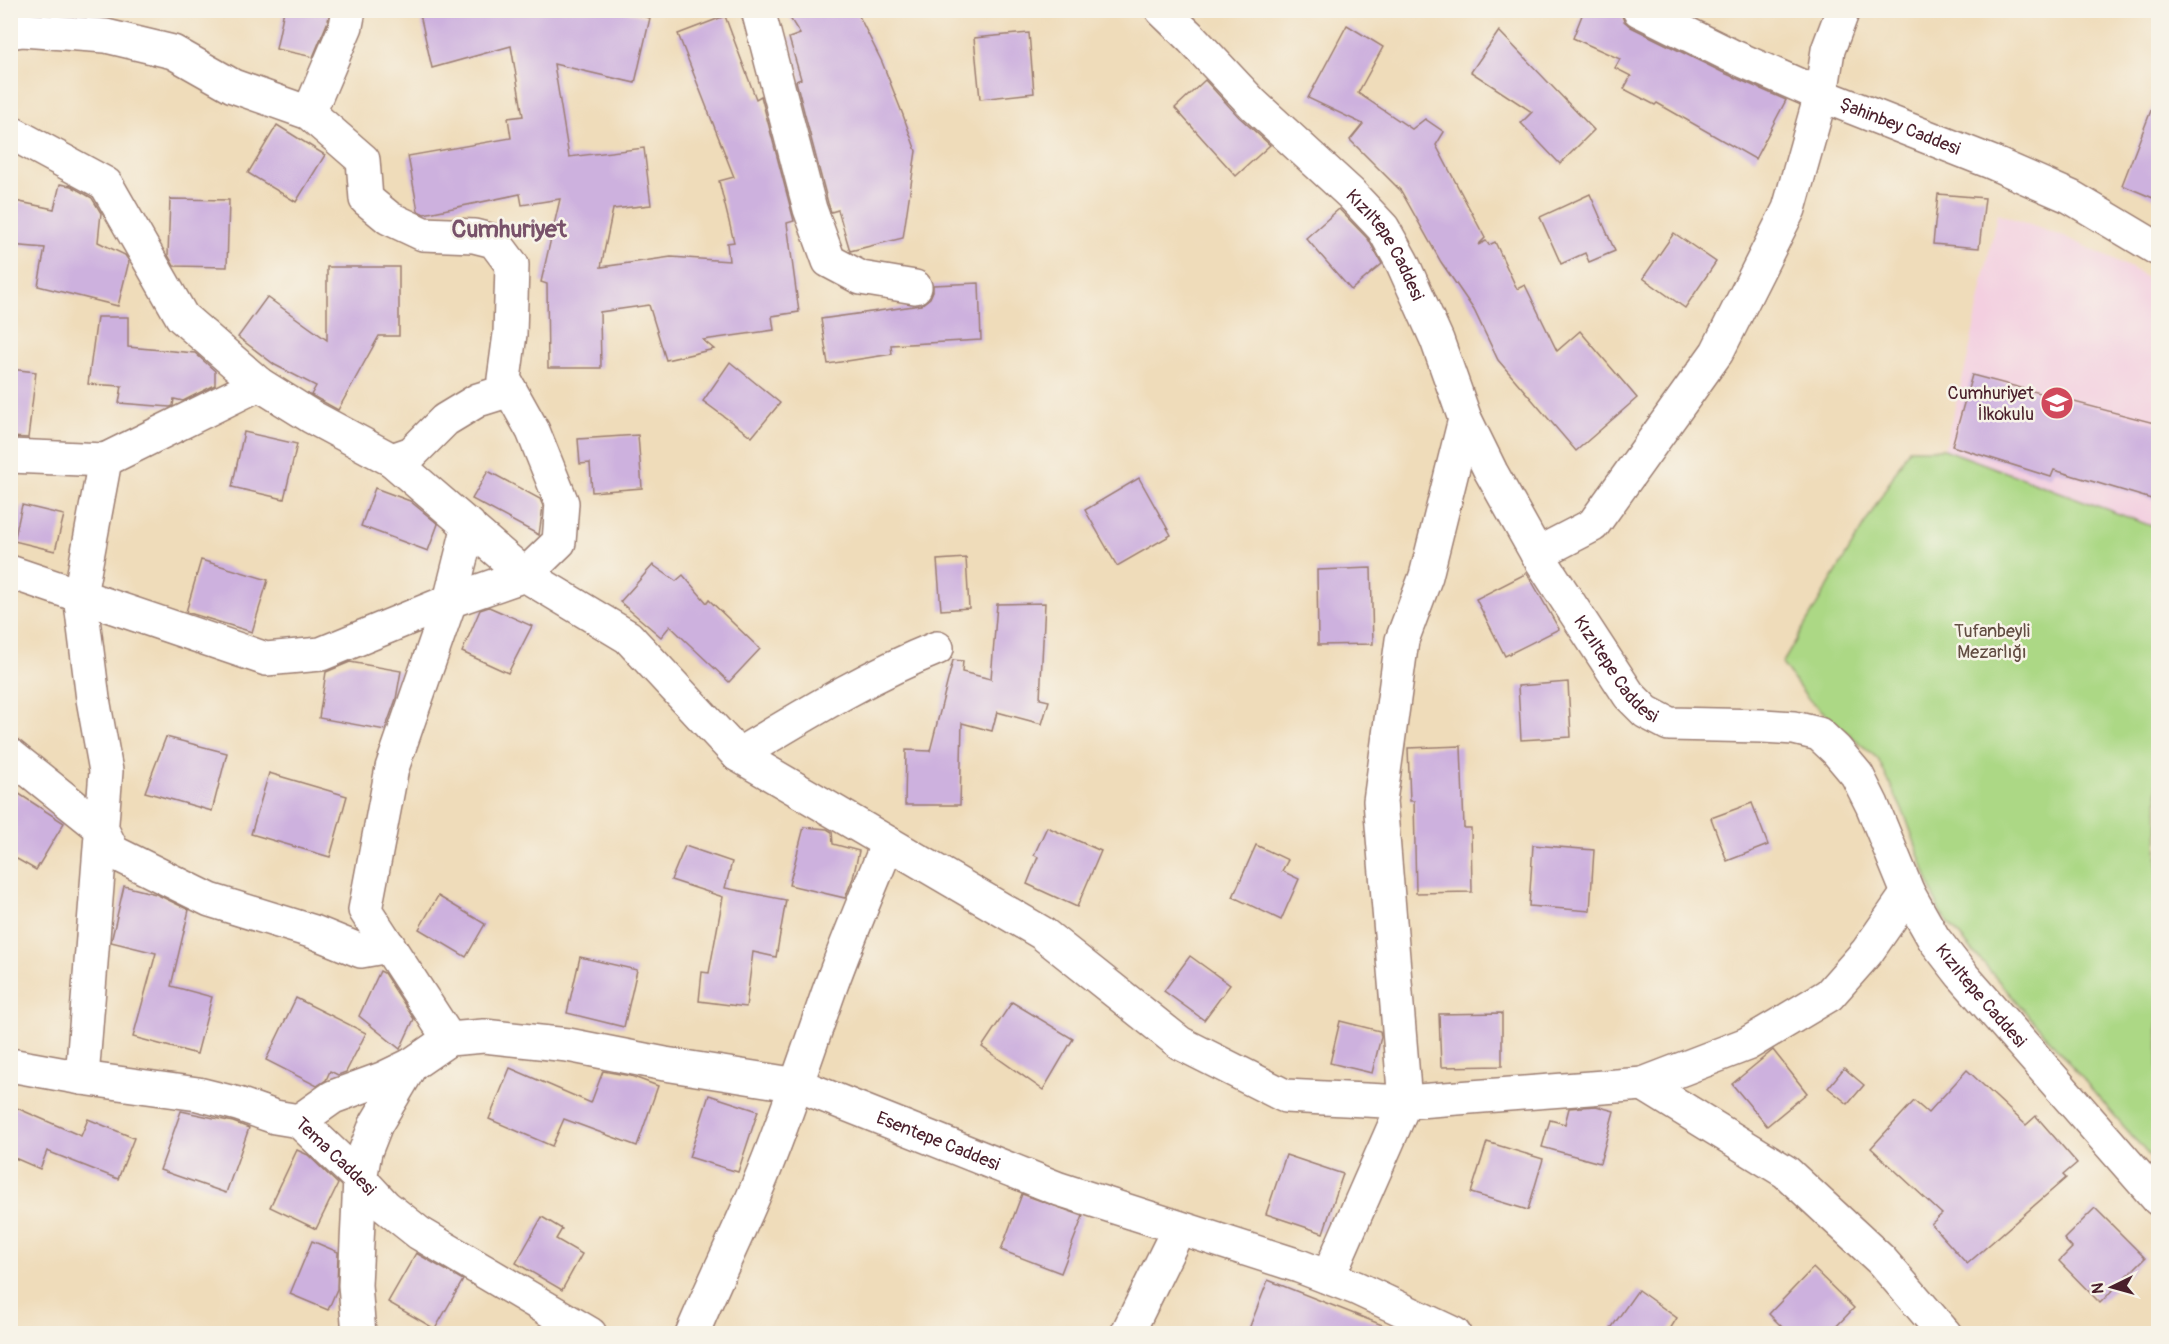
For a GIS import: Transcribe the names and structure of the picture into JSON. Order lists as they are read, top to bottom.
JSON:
{
  "streets": {
    "street": [
      "Şahinbey Caddesi",
      "Kızıltepe Caddesi",
      "Esentepe Caddesi",
      "Tema Caddesi"
    ]
  },
  "crossings": [
    ["Esentepe Caddesi", "Tema Caddesi"]
  ],
  "districts": ["Cumhuriyet"],
  "parks": ["Tufanbeyli Mezarlığı"],
  "places": {
    "school or university": ["Cumhuriyet İlkokulu"]
  },
  "north": "left"
}
